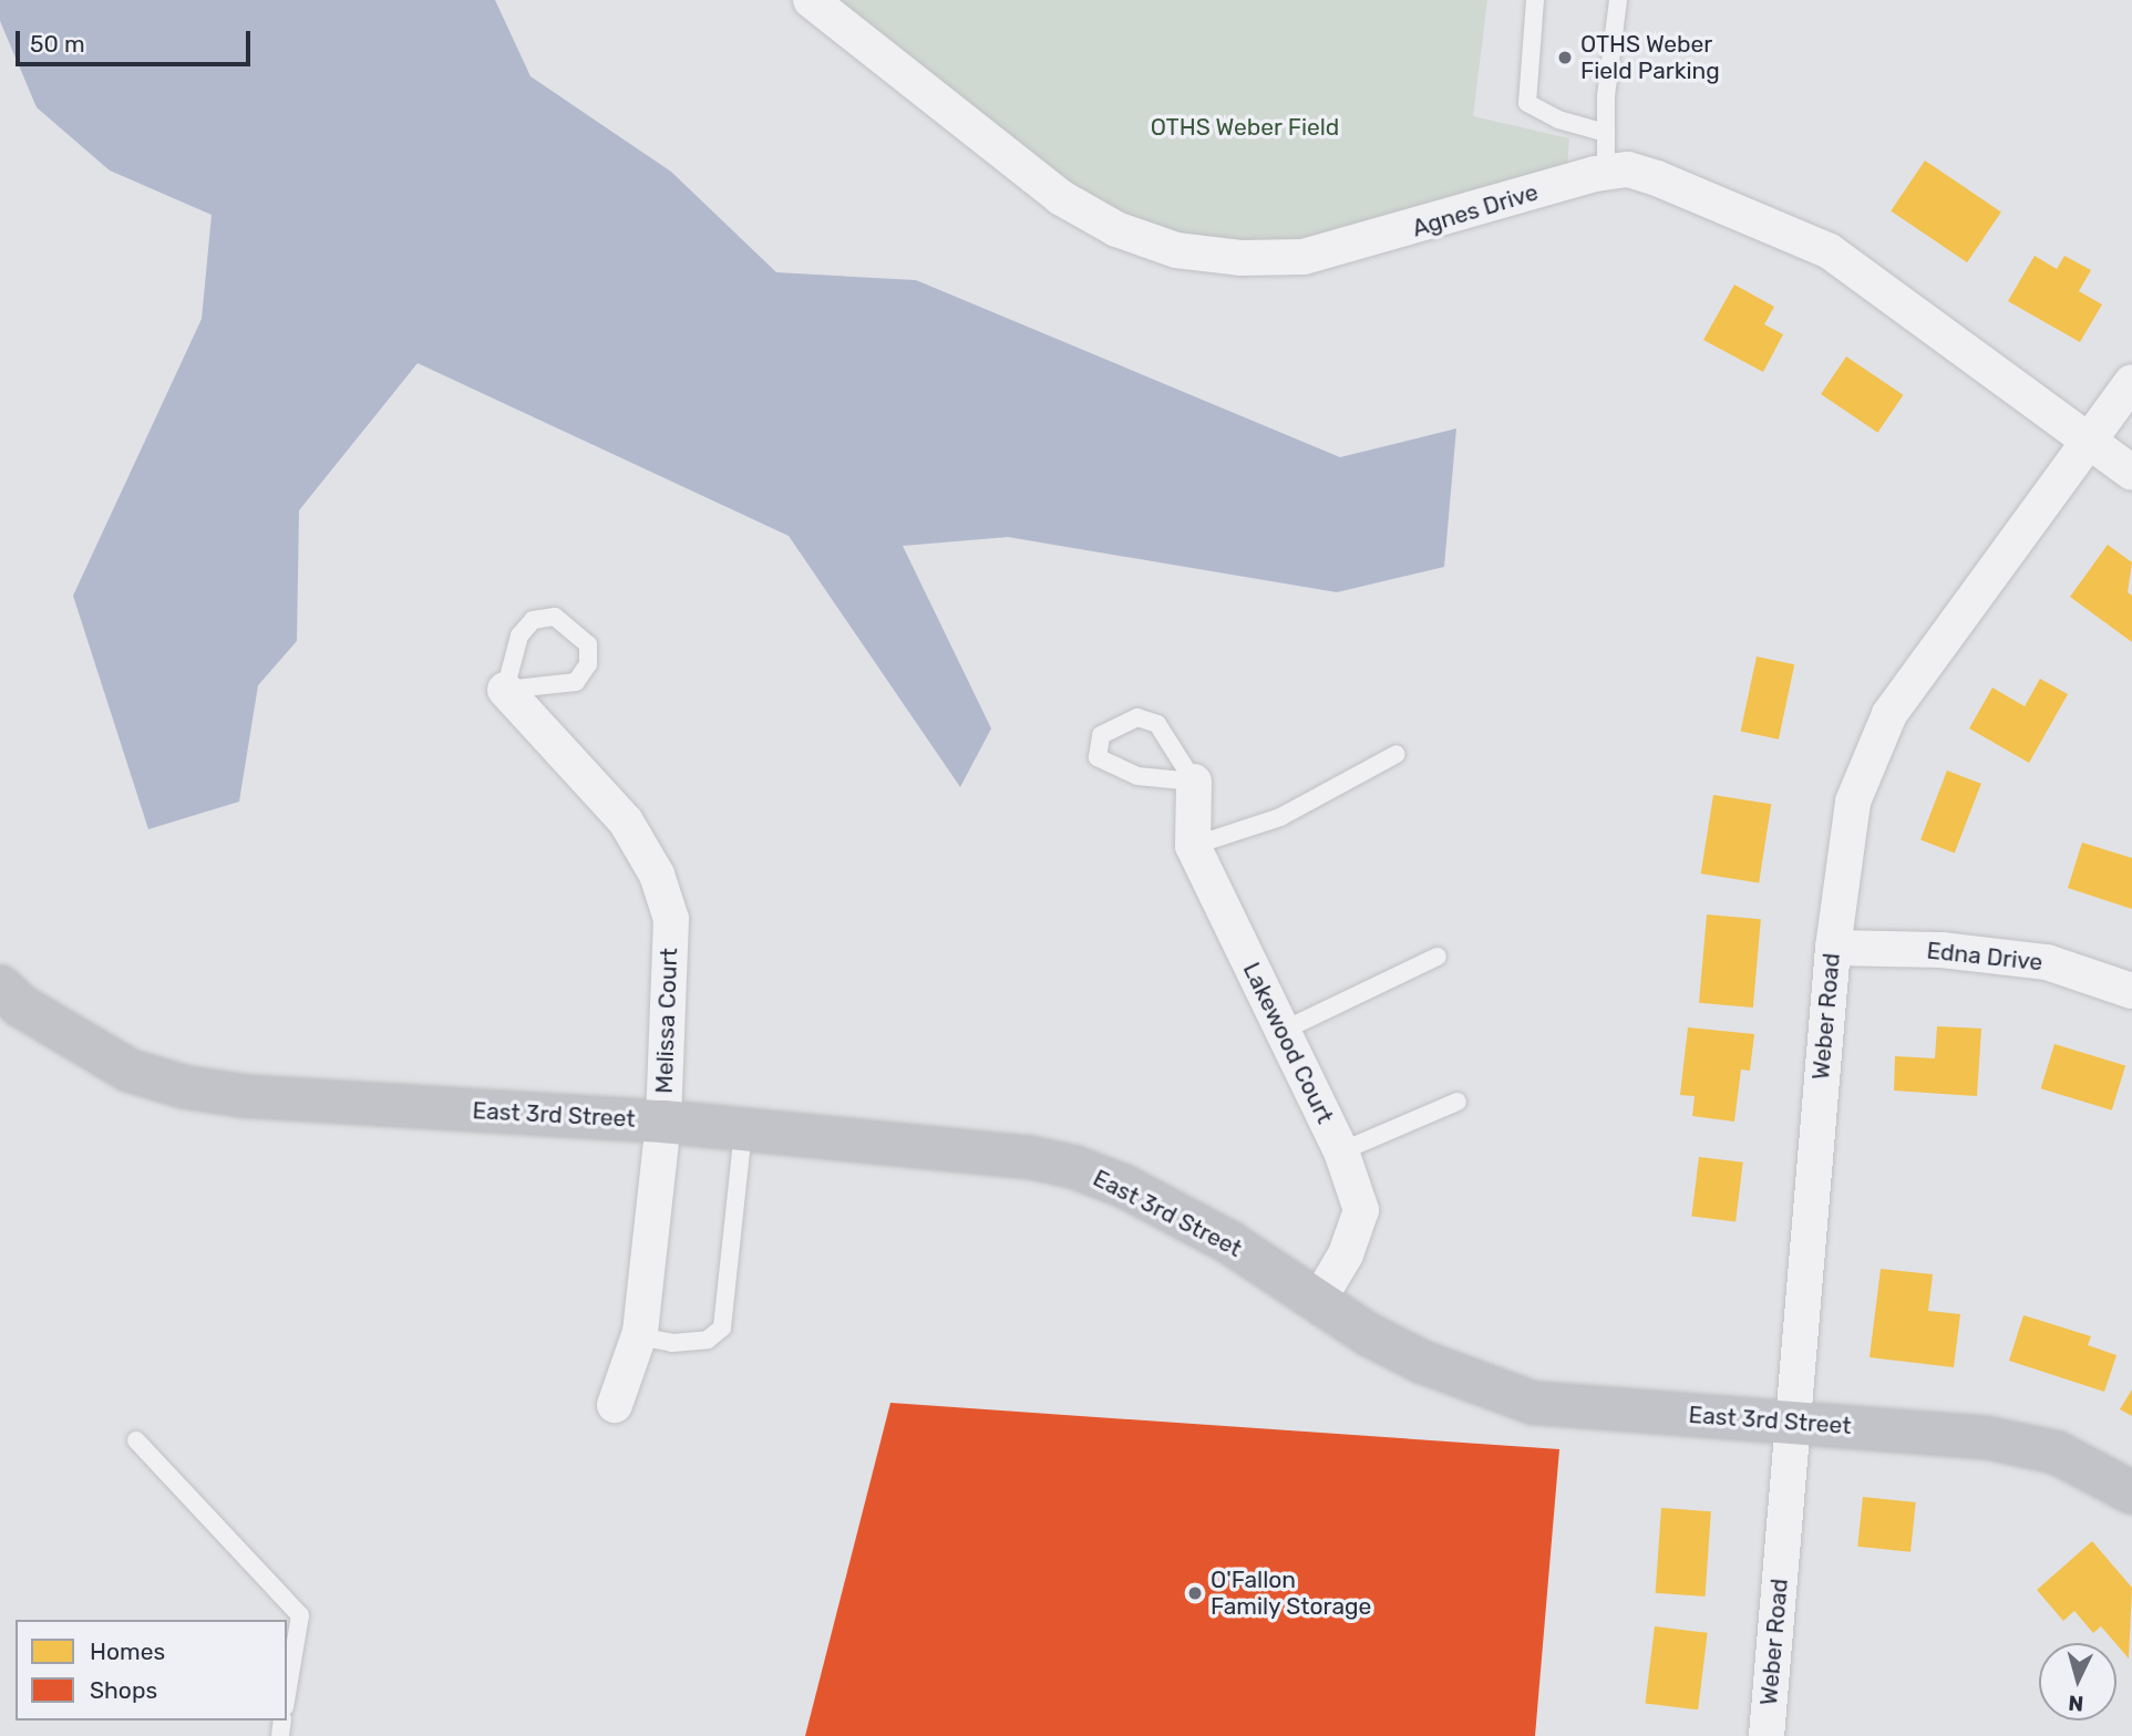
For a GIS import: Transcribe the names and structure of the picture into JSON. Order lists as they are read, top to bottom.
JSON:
{
  "streets": {
    "street": [
      "Agnes Drive",
      "Edna Drive",
      "Weber Road",
      "Melissa Court",
      "Lakewood Court",
      "East 3rd Street"
    ]
  },
  "crossings": [
    ["Agnes Drive", "Weber Road"],
    ["Edna Drive", "Weber Road"],
    ["Weber Road", "East 3rd Street"],
    ["Melissa Court", "East 3rd Street"],
    ["Lakewood Court", "East 3rd Street"]
  ],
  "parks": ["OTHS Weber Field"],
  "places": ["OTHS Weber Field Parking", "O'Fallon Family Storage"],
  "legend": ["Homes", "Shops"],
  "scale_bar": "50 m",
  "north": "bottom"
}
